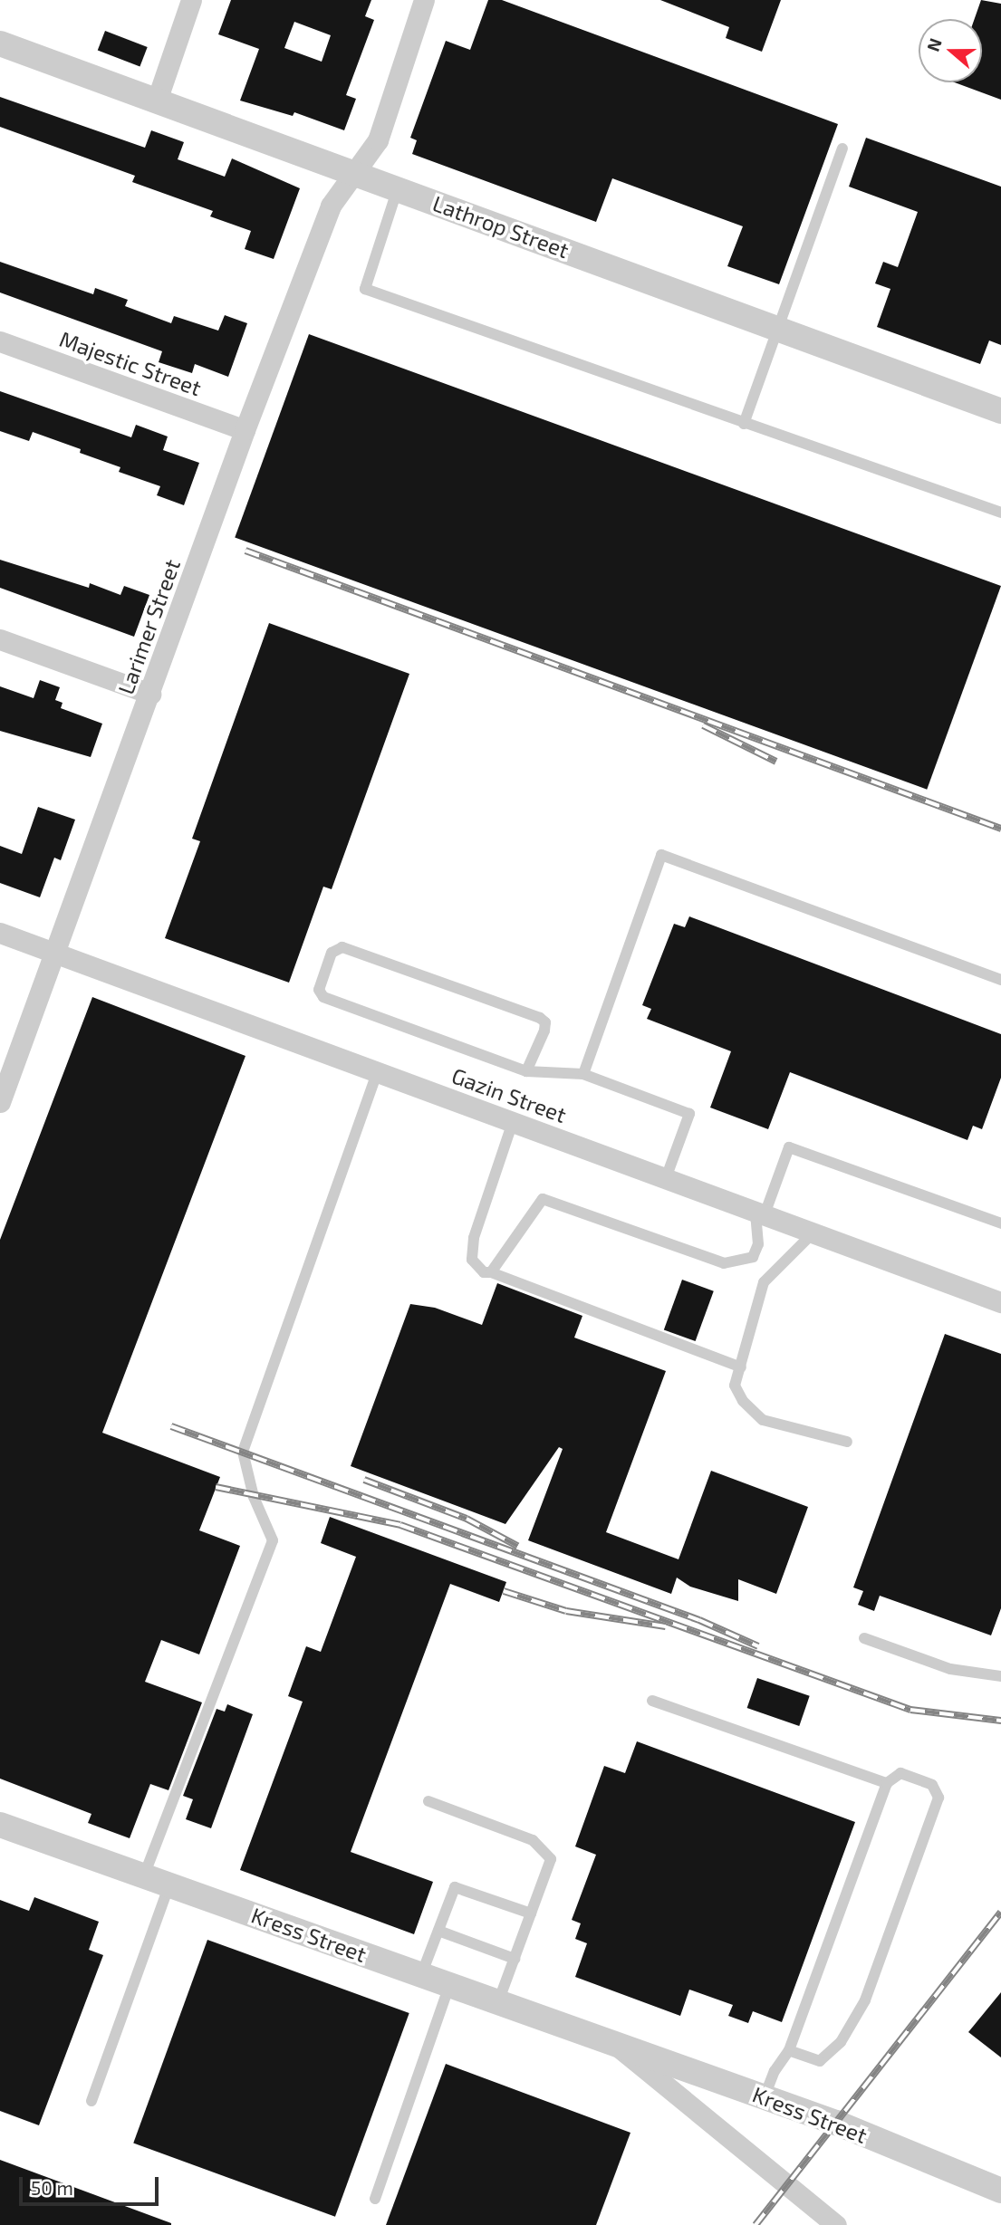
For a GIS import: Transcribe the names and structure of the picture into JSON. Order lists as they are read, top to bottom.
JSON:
{
  "streets": {
    "street": [
      "Lathrop Street",
      "Majestic Street",
      "Larimer Street",
      "Gazin Street",
      "Kress Street"
    ]
  },
  "crossings": [
    ["Lathrop Street", "Larimer Street"],
    ["Majestic Street", "Larimer Street"],
    ["Larimer Street", "Gazin Street"]
  ],
  "scale_bar": "50 m",
  "north": "left"
}
